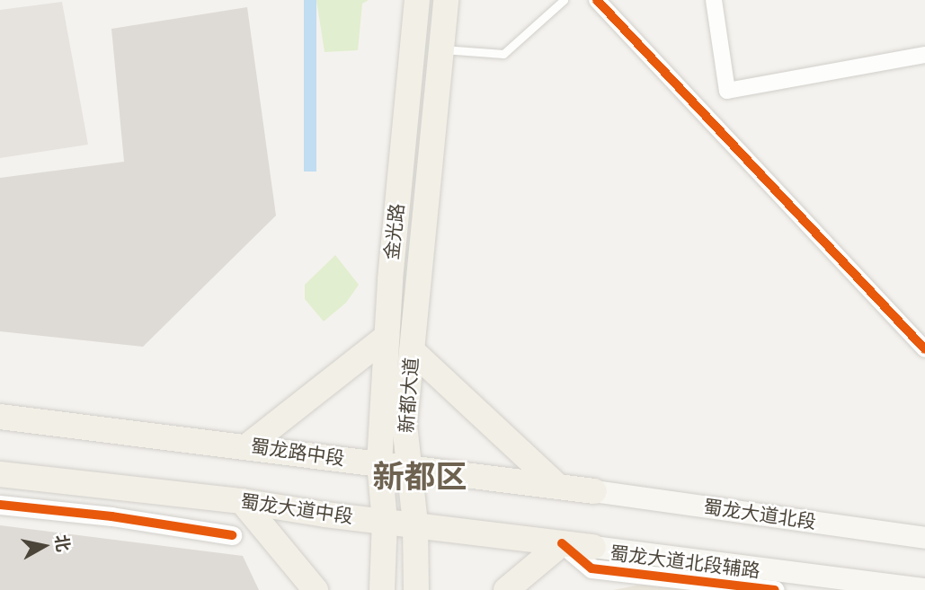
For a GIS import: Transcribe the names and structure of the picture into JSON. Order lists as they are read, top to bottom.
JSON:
{
  "streets": {
    "main road": [
      "金光路",
      "新都大道",
      "蜀龙路中段",
      "蜀龙大道中段",
      "蜀龙大道北段"
    ],
    "street": ["蜀龙大道北段辅路"]
  },
  "crossings": [
    ["金光路", "新都大道"],
    ["金光路", "蜀龙路中段"],
    ["金光路", "蜀龙大道中段"],
    ["新都大道", "蜀龙路中段"],
    ["新都大道", "蜀龙大道中段"],
    ["蜀龙路中段", "蜀龙大道北段"],
    ["蜀龙大道中段", "蜀龙大道北段辅路"]
  ],
  "districts": ["新都区"],
  "north": "right"
}
